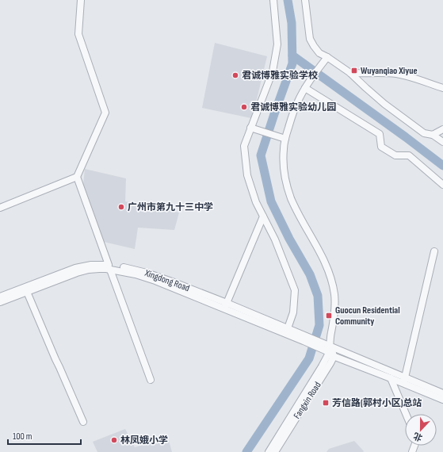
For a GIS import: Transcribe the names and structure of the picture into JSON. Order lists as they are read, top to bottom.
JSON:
{
  "streets": {
    "street": ["Xingdong Road", "Fangxin Road"]
  },
  "crossings": [
    ["Xingdong Road", "Fangxin Road"]
  ],
  "places": {
    "transit": ["Wuyanqiao Xiyue", "Guocun Residential Community", "芳信路(郭村小区)总站"],
    "other": [
      "君诚博雅实验学校",
      "君诚博雅实验幼儿园",
      "广州市第九十三中学",
      "林凤娥小学"
    ]
  },
  "scale_bar": "100 m",
  "north": "bottom"
}
